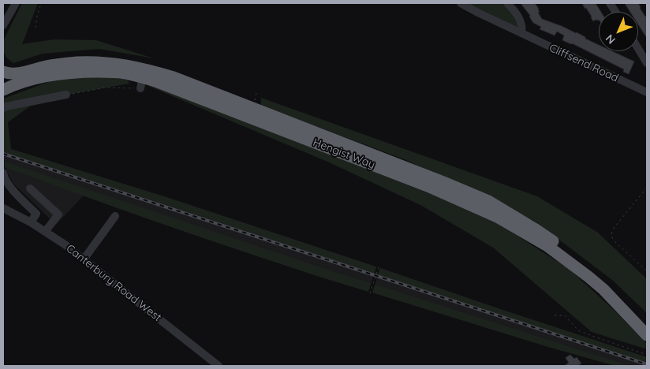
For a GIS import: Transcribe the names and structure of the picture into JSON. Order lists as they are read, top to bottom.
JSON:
{
  "streets": {
    "highway": ["Hengist Way"],
    "street": ["Cliffsend Road", "Canterbury Road West"]
  },
  "north": "bottom left"
}
